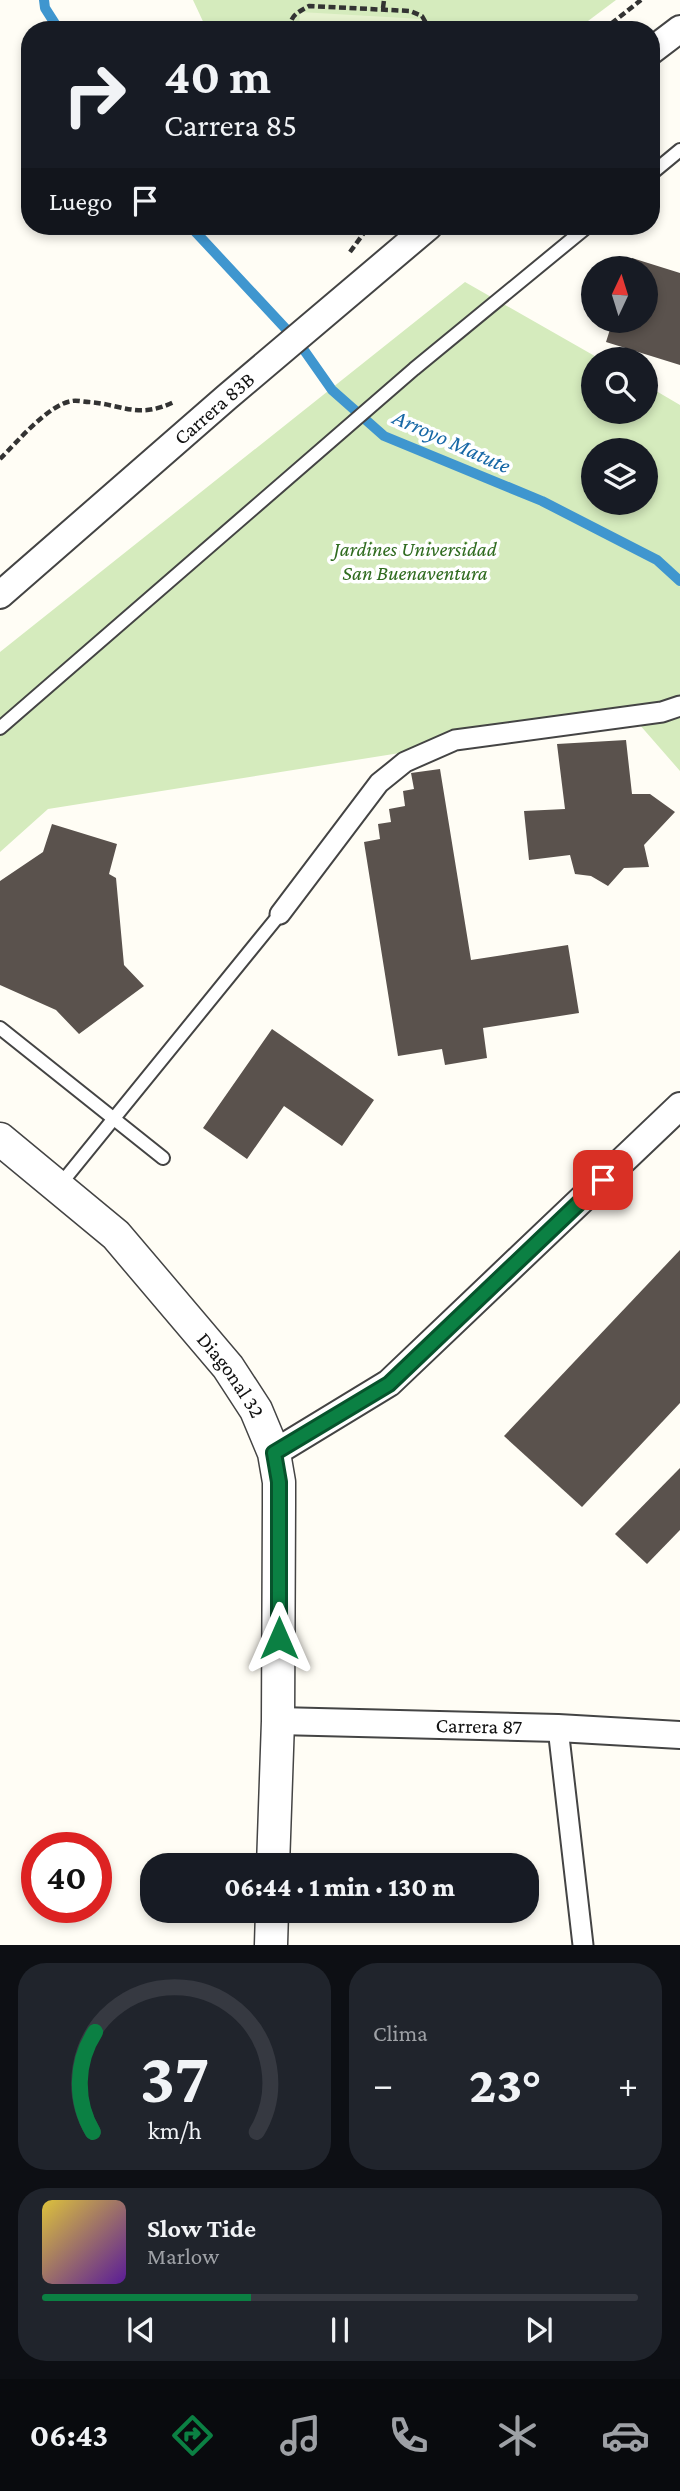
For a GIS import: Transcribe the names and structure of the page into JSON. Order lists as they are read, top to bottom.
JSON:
{
  "streets": {
    "street": ["Carrera 83B", "Diagonal 32", "Carrera 87"]
  },
  "crossings": [
    ["Diagonal 32", "Carrera 87"]
  ],
  "water": ["Arroyo Matute"],
  "parks": ["Jardines Universidad San Buenaventura"],
  "north": "top",
  "page": {
    "turn": ["40 m", "Carrera 85"],
    "then": "Luego",
    "limit": "40",
    "trip": "06:44 · 1 min · 130 m",
    "tile": "Clima",
    "heat": ["−", "23°", "+"],
    "song": ["Slow Tide", "Marlow"],
    "tabs": "06:43",
    "gauge": ["37", "km/h"]
  }
}
